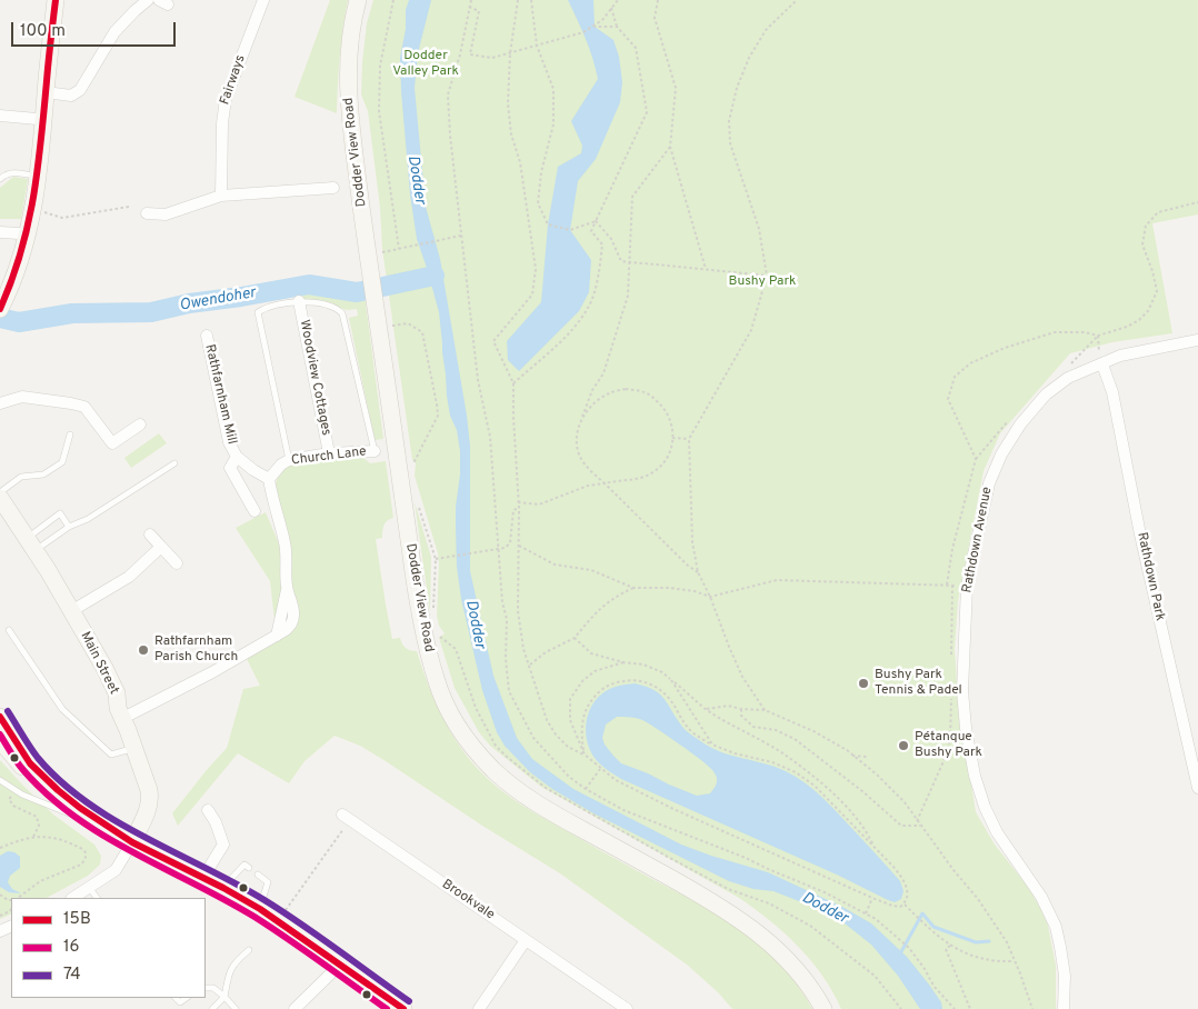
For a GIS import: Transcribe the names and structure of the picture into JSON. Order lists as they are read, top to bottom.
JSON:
{
  "streets": {
    "main road": ["Dodder View Road", "Main Street"],
    "street": [
      "Fairways",
      "Woodview Cottages",
      "Rathfarnham Mill",
      "Church Lane",
      "Rathdown Avenue",
      "Rathdown Park",
      "Brookvale"
    ]
  },
  "crossings": [
    ["Woodview Cottages", "Church Lane"],
    ["Rathdown Avenue", "Rathdown Park"]
  ],
  "water": ["Dodder", "Owendoher"],
  "parks": ["Dodder Valley Park", "Bushy Park"],
  "places": ["Rathfarnham Parish Church", "Bushy Park Tennis & Padel", "Pétanque Bushy Park"],
  "lines": ["transit line 15B", "transit line 74", "transit line 16"],
  "legend": ["15B", "16", "74"],
  "scale_bar": "100 m"
}
